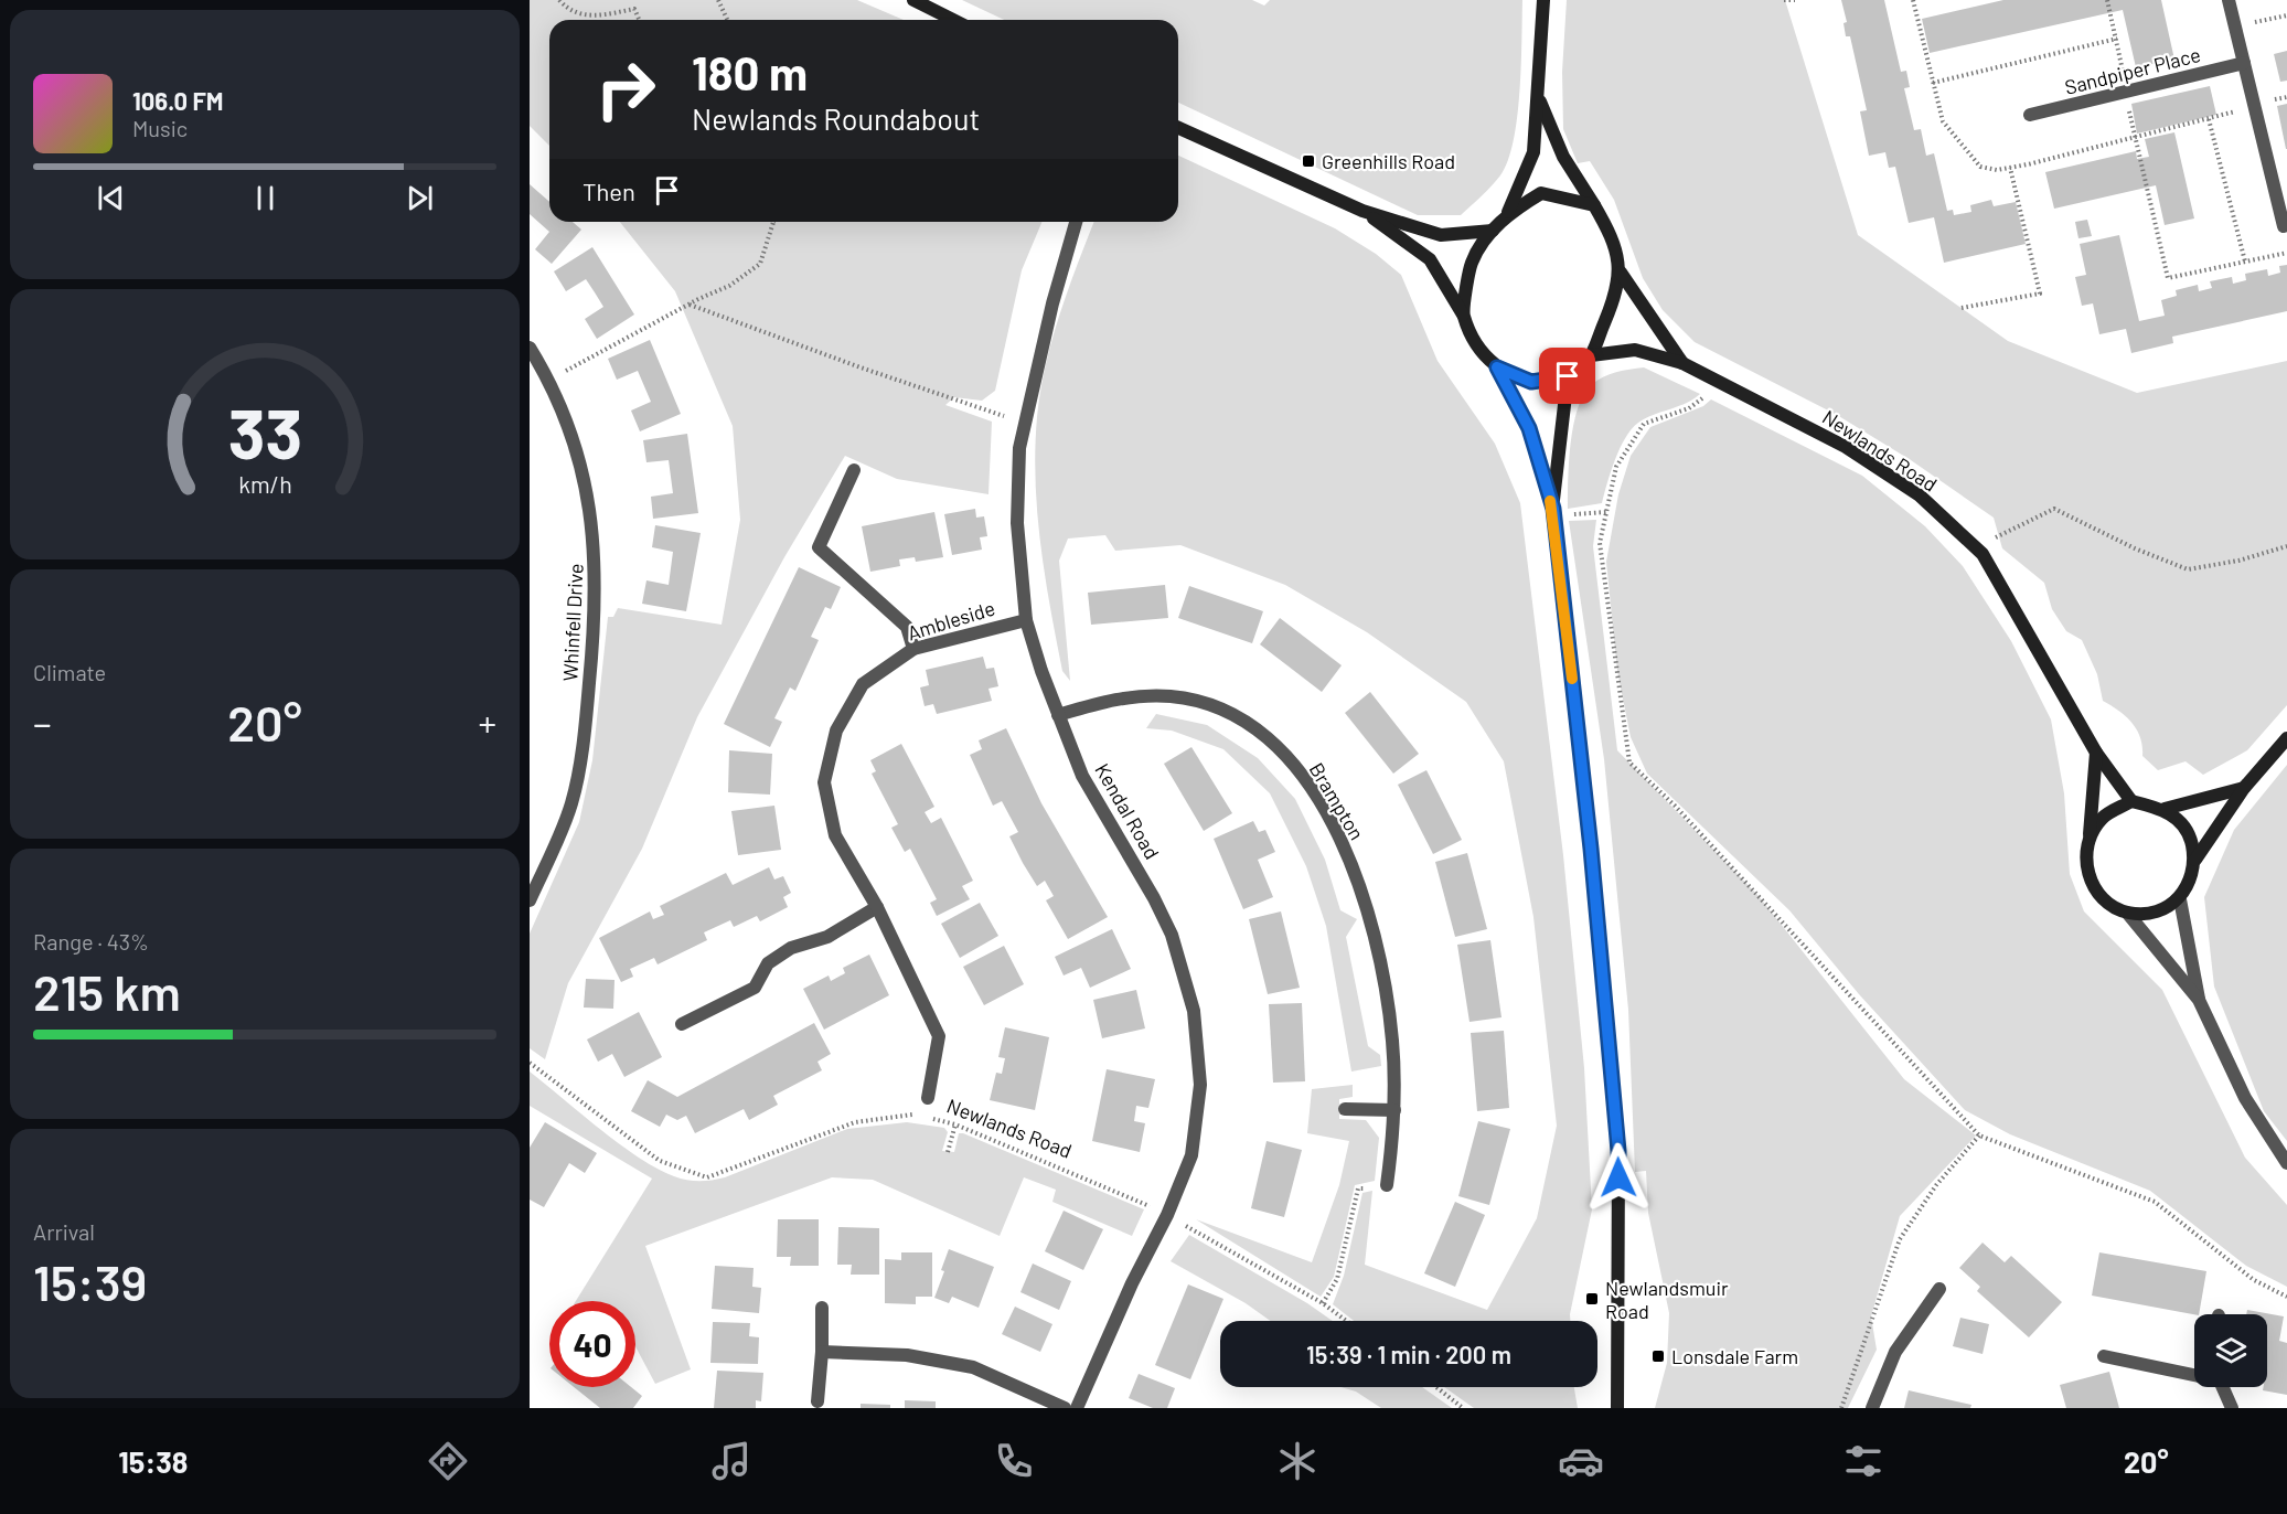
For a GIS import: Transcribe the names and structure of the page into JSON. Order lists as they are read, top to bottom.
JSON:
{
  "streets": {
    "street": [
      "Sandpiper Place",
      "Newlands Road",
      "Ambleside",
      "Whinfell Drive",
      "Brampton",
      "Kendal Road"
    ]
  },
  "crossings": [
    ["Newlands Road", "Kendal Road"],
    ["Ambleside", "Kendal Road"],
    ["Brampton", "Kendal Road"]
  ],
  "places": {
    "transit": ["Greenhills Road", "Newlandsmuir Road", "Lonsdale Farm"]
  },
  "page": {
    "turn": ["180 m", "Newlands Roundabout"],
    "song": ["106.0 FM", "Music"],
    "then": "Then",
    "tile": [
      "Climate",
      ["Range · 43%", "215 km"],
      ["Arrival", "15:39"]
    ],
    "heat": ["−", "20°", "+"],
    "limit": "40",
    "trip": "15:39 · 1 min · 200 m",
    "tabs": ["15:38", "20°"],
    "gauge": ["33", "km/h"]
  }
}
